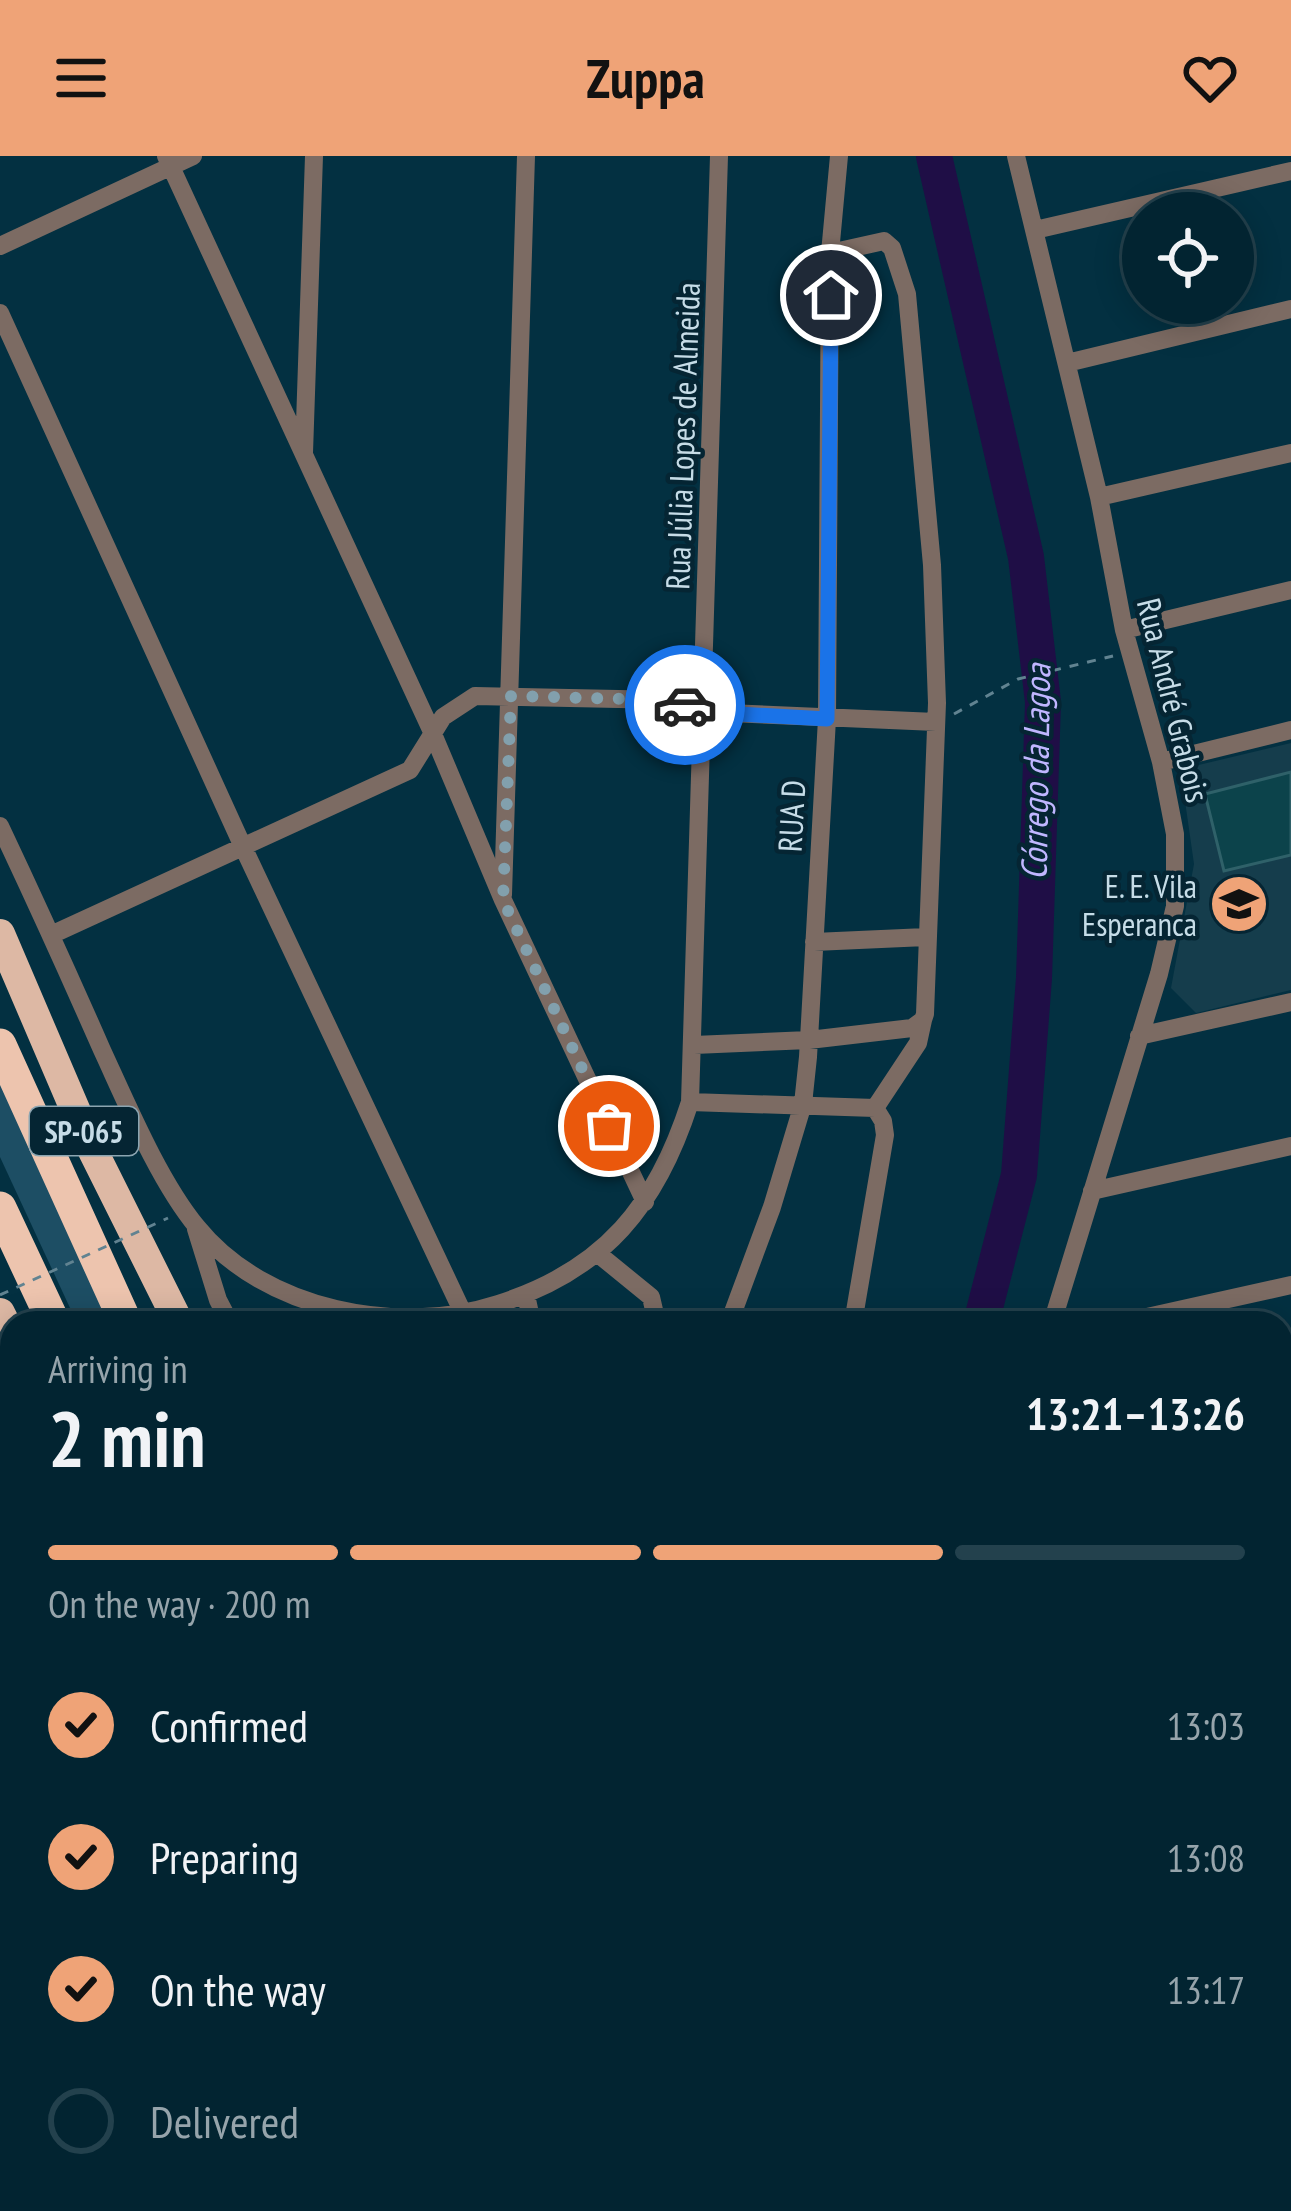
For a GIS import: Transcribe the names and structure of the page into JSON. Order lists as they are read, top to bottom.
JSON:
{
  "streets": {
    "highway": ["SP-065"],
    "street": ["Rua Júlia Lopes de Almeida", "Rua André Grabois", "RUA D"]
  },
  "water": ["Córrego da Lagoa"],
  "places": {
    "school or university": ["E. E. Vila Esperanca"]
  },
  "page": {
    "header": "Zuppa",
    "heading": ["2 min", "Arriving in", "13:21–13:26"],
    "bar": "On the way · 200 m",
    "list": [
      ["Confirmed", "13:03"],
      ["Preparing", "13:08"],
      ["On the way", "13:17"],
      "Delivered"
    ]
  }
}
